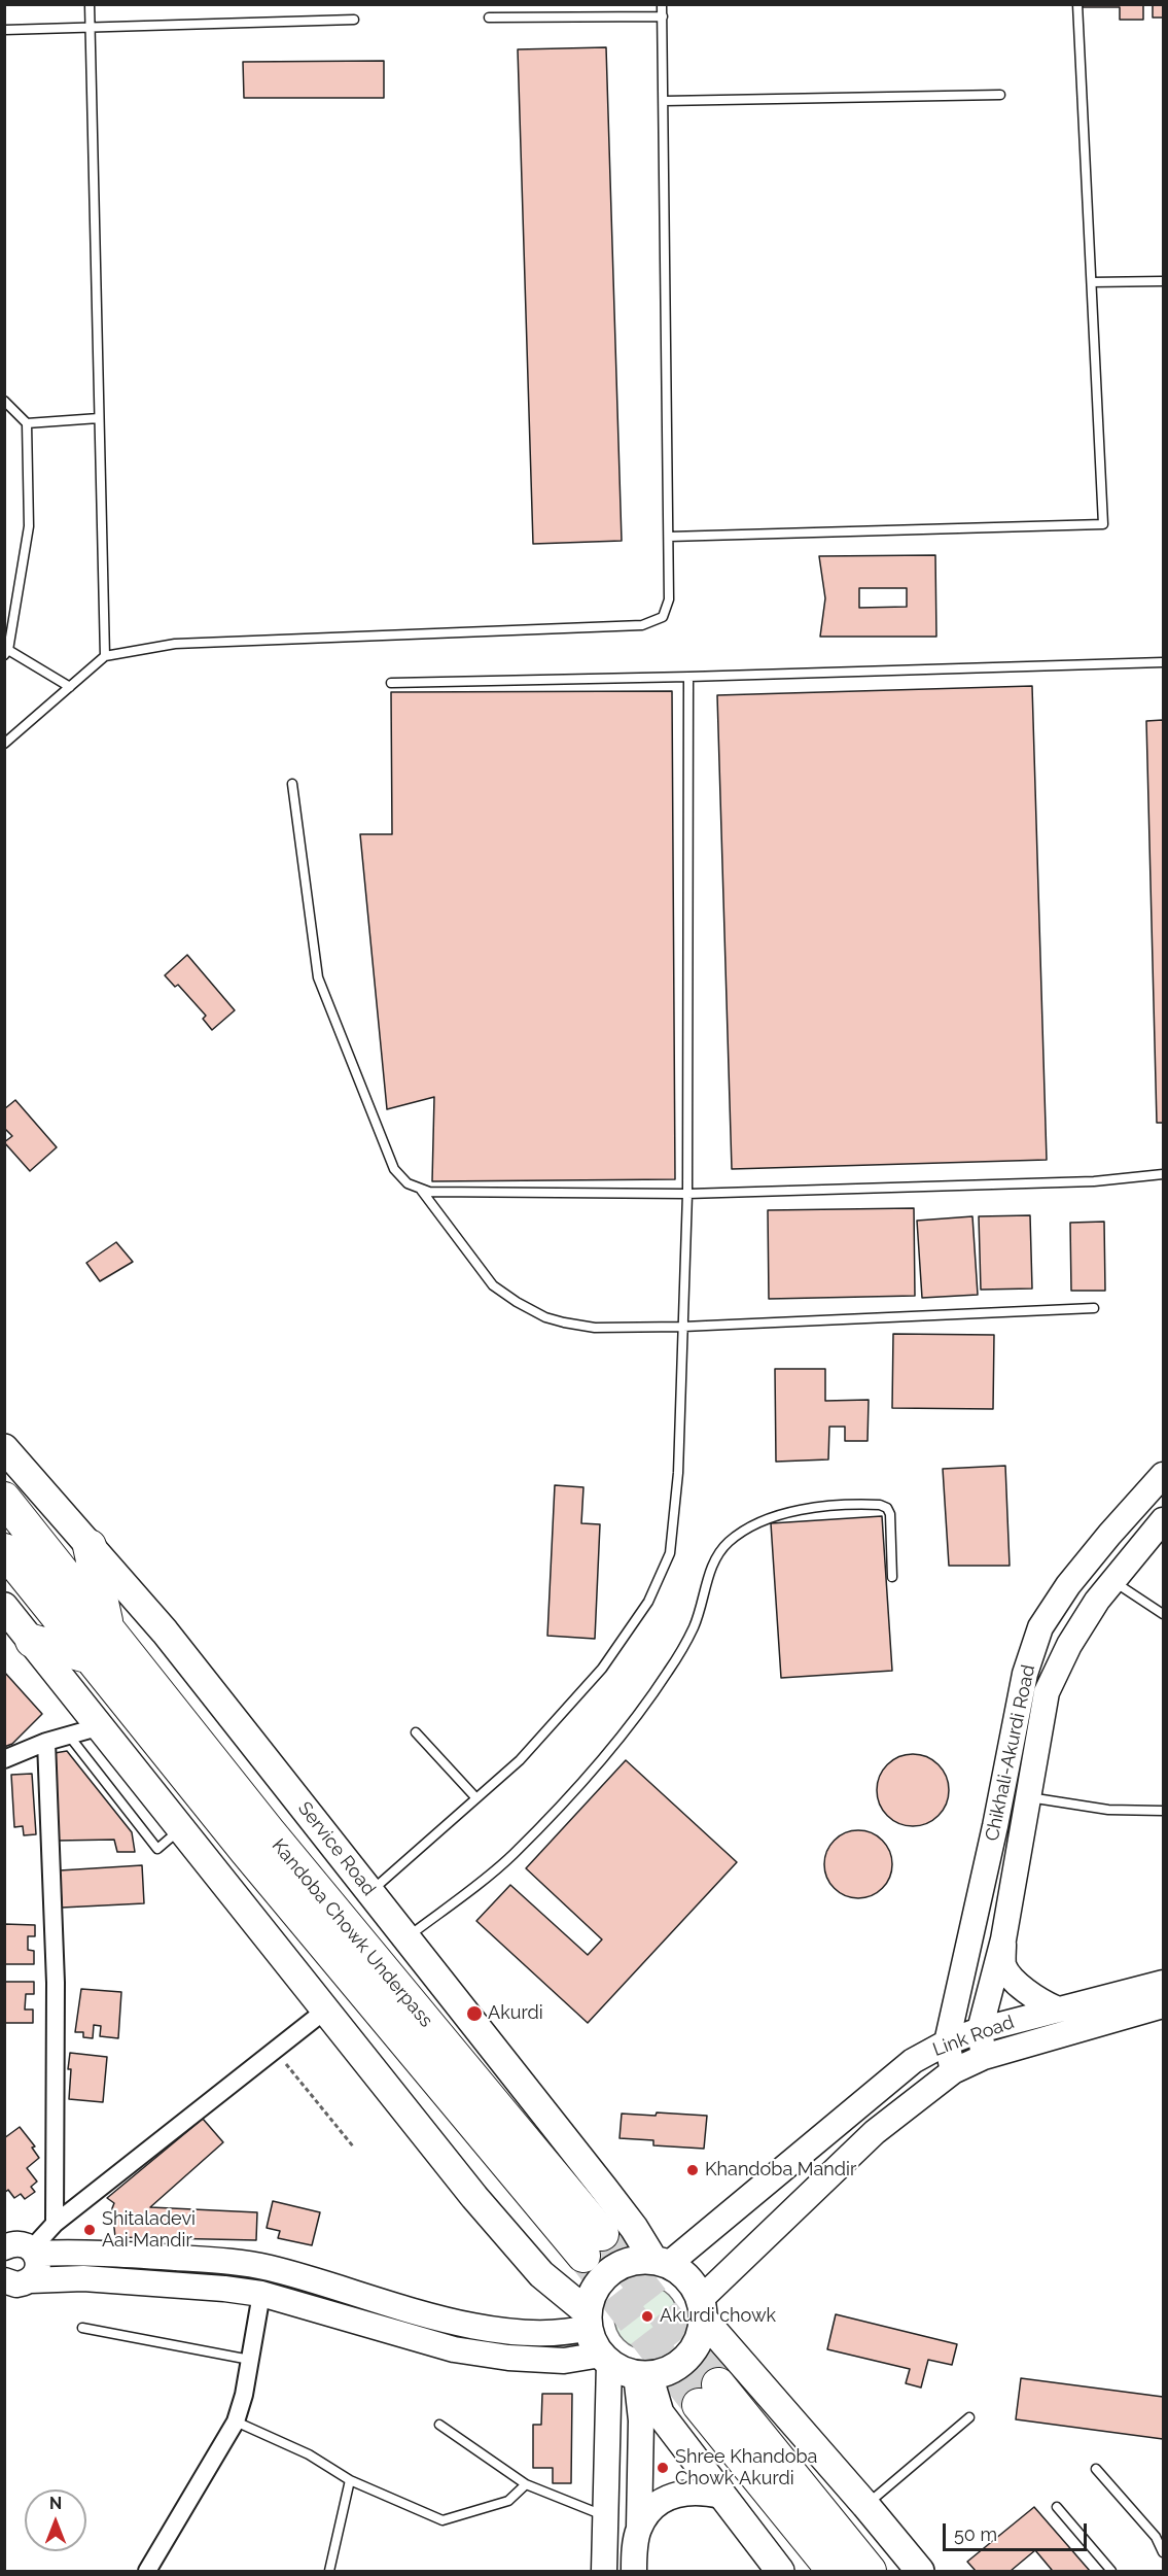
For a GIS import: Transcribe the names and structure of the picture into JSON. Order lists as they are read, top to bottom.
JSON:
{
  "streets": {
    "highway": ["Kandoba Chowk Underpass"],
    "main road": ["Chikhali-Akurdi Road", "Service Road", "Link Road"]
  },
  "crossings": [
    ["Chikhali-Akurdi Road", "Link Road"],
    ["Service Road", "Link Road"]
  ],
  "places": [
    "Akurdi",
    "Khandoba Mandir",
    "Shitaladevi Aai Mandir",
    "Akurdi chowk",
    "Shree Khandoba Chowk Akurdi"
  ],
  "scale_bar": "50 m",
  "north": "top"
}
